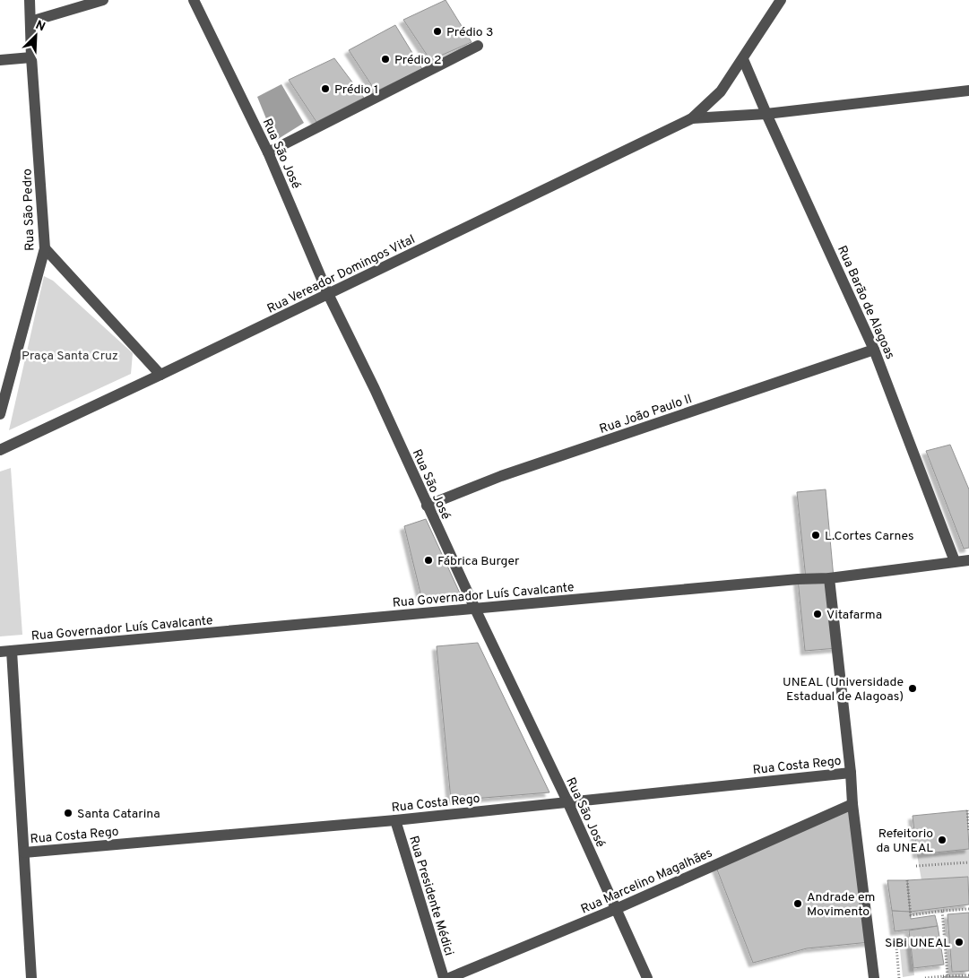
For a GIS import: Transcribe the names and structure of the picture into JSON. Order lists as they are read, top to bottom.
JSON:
{
  "streets": {
    "street": [
      "Rua São José",
      "Rua São Pedro",
      "Rua Vereador Domingos Vital",
      "Rua Barão de Alagoas",
      "Rua João Paulo II",
      "Rua Governador Luís Cavalcante",
      "Rua Costa Rego",
      "Rua Marcelino Magalhães",
      "Rua Presidente Médici"
    ]
  },
  "crossings": [
    ["Rua São José", "Rua Vereador Domingos Vital"],
    ["Rua São José", "Rua João Paulo II"],
    ["Rua São José", "Rua Governador Luís Cavalcante"],
    ["Rua São José", "Rua Costa Rego"],
    ["Rua São José", "Rua Marcelino Magalhães"],
    ["Rua Barão de Alagoas", "Rua João Paulo II"],
    ["Rua Barão de Alagoas", "Rua Governador Luís Cavalcante"],
    ["Rua Costa Rego", "Rua Presidente Médici"]
  ],
  "parks": ["Praça Santa Cruz"],
  "places": [
    "Prédio 3",
    "Prédio 2",
    "Prédio 1",
    "L.Cortes Carnes",
    "Fábrica Burger",
    "Vitafarma",
    "UNEAL (Universidade Estadual de Alagoas)",
    "Santa Catarina",
    "Refeitorio da UNEAL",
    "Andrade em Movimento",
    "SiBi UNEAL"
  ],
  "north": "top right"
}
